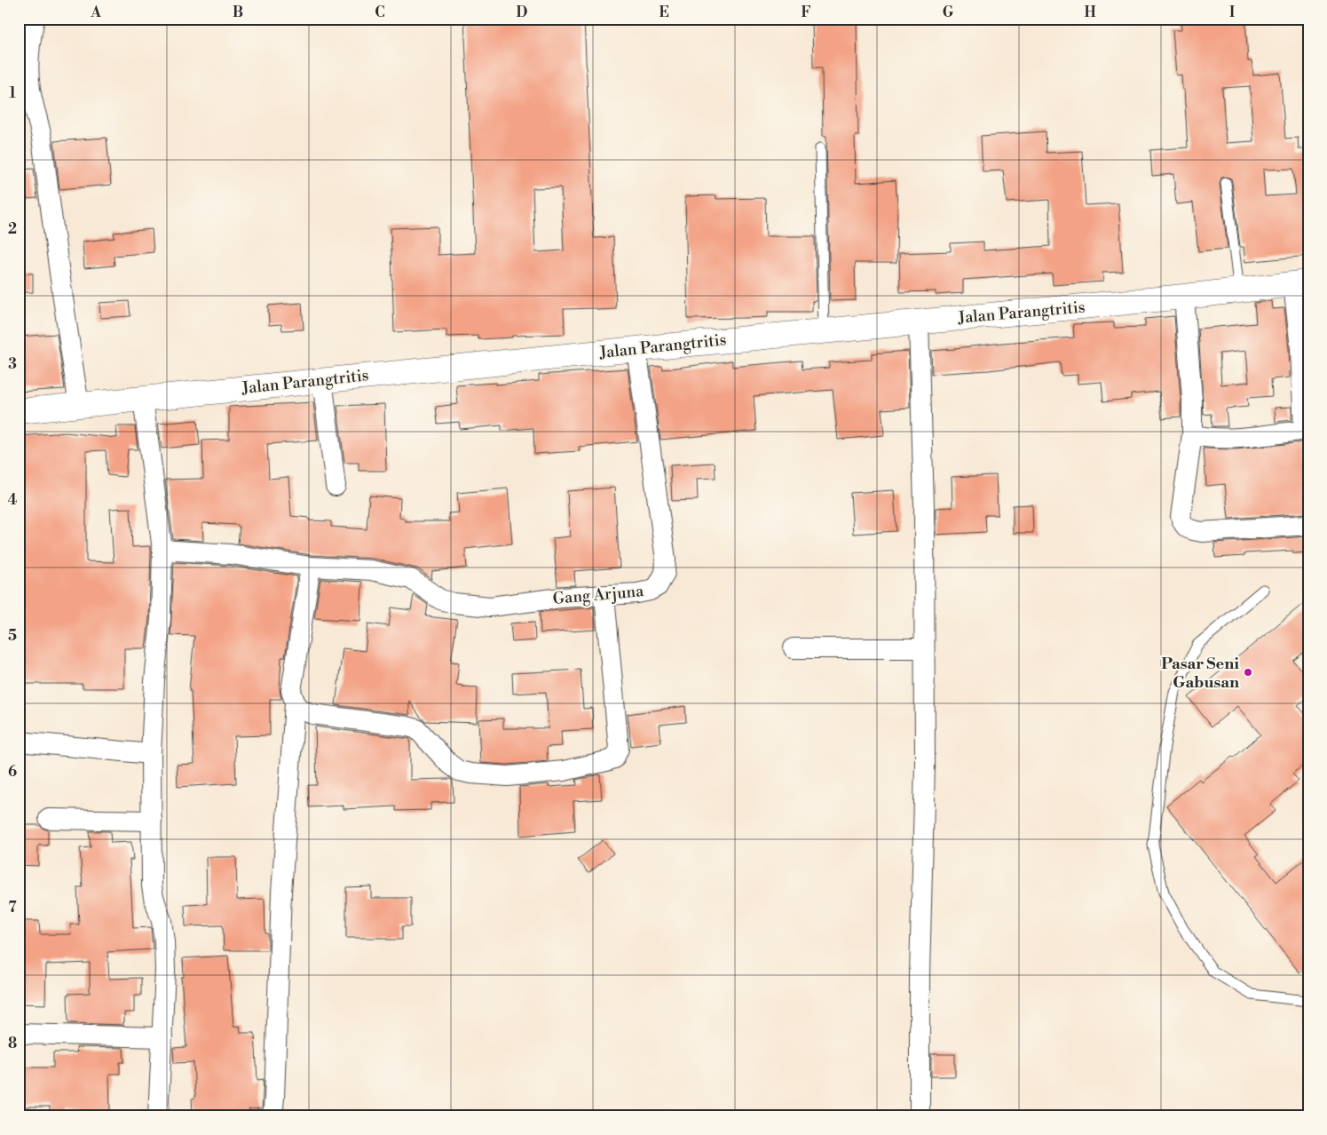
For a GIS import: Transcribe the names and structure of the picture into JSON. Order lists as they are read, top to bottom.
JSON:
{
  "streets": {
    "main road": ["Jalan Parangtritis"],
    "street": ["Gang Arjuna"]
  },
  "crossings": [
    ["Jalan Parangtritis", "Gang Arjuna"]
  ],
  "places": ["Pasar Seni Gabusan"],
  "grid": {
    "columns": [
      "A",
      "B",
      "C",
      "D",
      "E",
      "F",
      "G",
      "H",
      "I"
    ],
    "rows": [
      "1",
      "2",
      "3",
      "4",
      "5",
      "6",
      "7",
      "8"
    ]
  }
}
